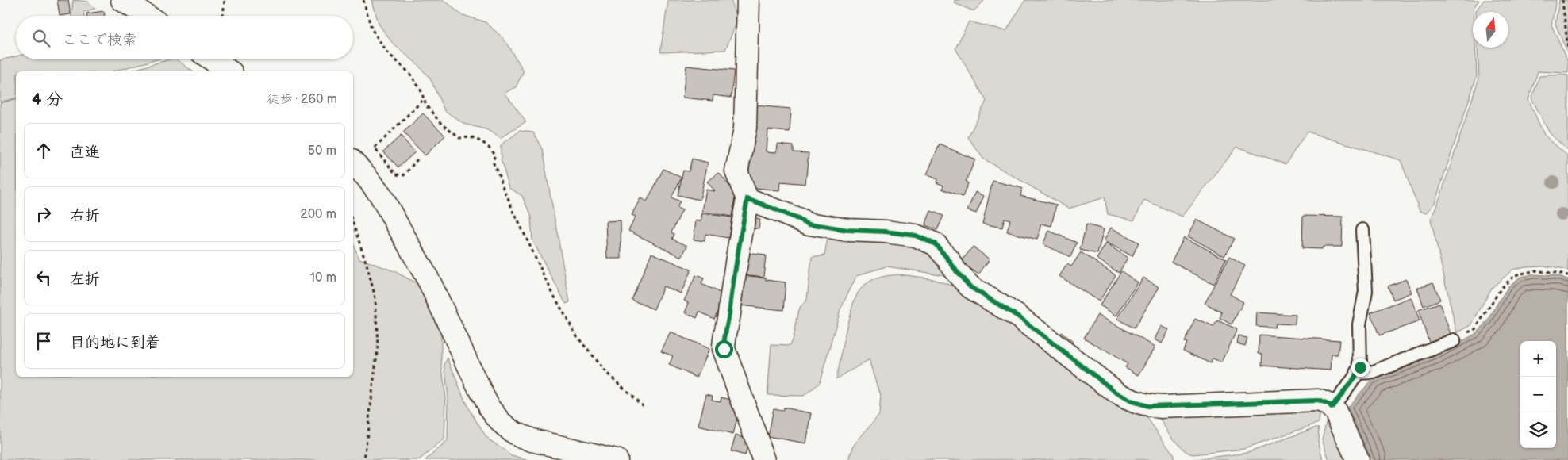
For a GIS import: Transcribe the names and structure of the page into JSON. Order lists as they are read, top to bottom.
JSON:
{
  "north": "top",
  "page": {
    "search": "ここで検索",
    "heading": ["4 分", "徒歩 · 260 m"],
    "list": [
      ["直進", "50 m"],
      ["右折", "200 m"],
      ["左折", "10 m"],
      "目的地に到着"
    ],
    "map_buttons": ["+", "−"]
  }
}
